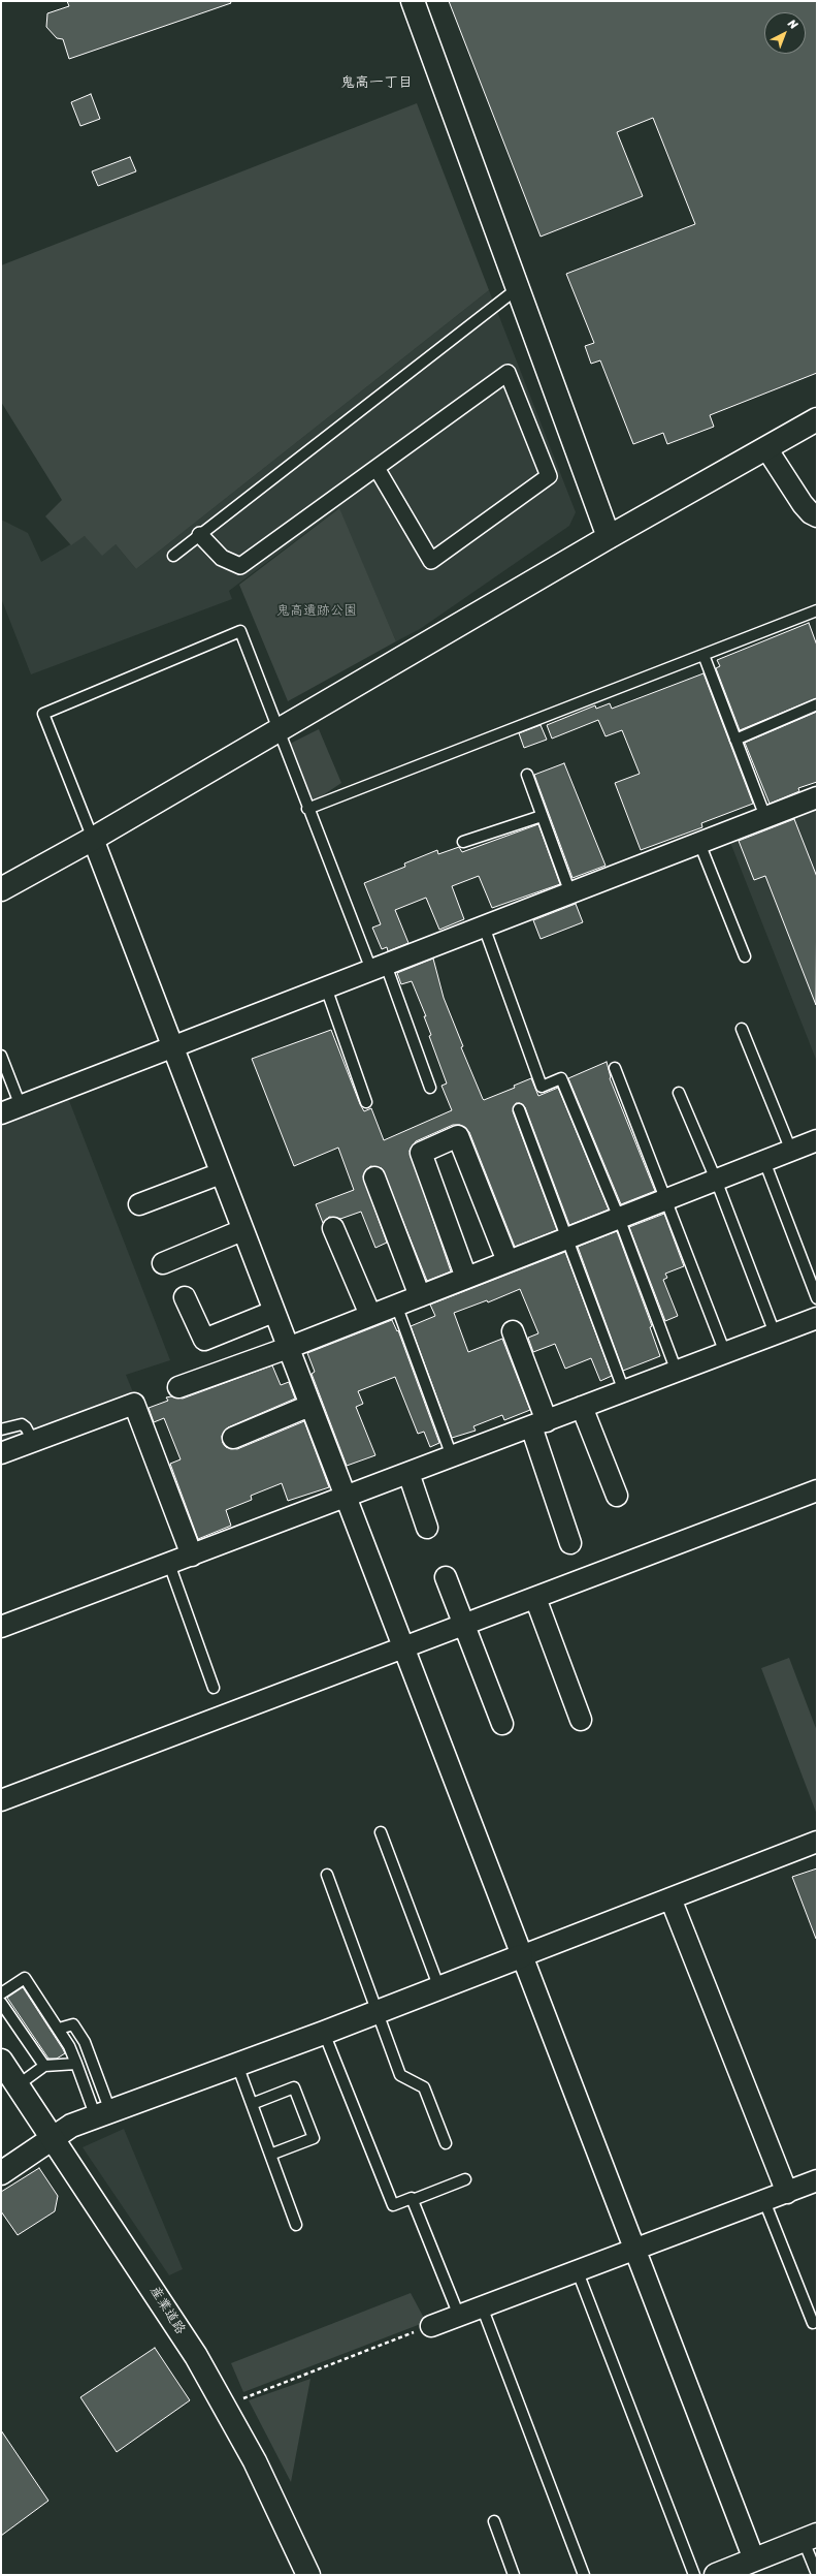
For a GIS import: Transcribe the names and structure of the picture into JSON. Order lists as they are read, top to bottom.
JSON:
{
  "streets": {
    "street": ["産業道路"]
  },
  "districts": ["鬼高一丁目"],
  "parks": ["鬼高遺跡公園"],
  "north": "top right"
}
